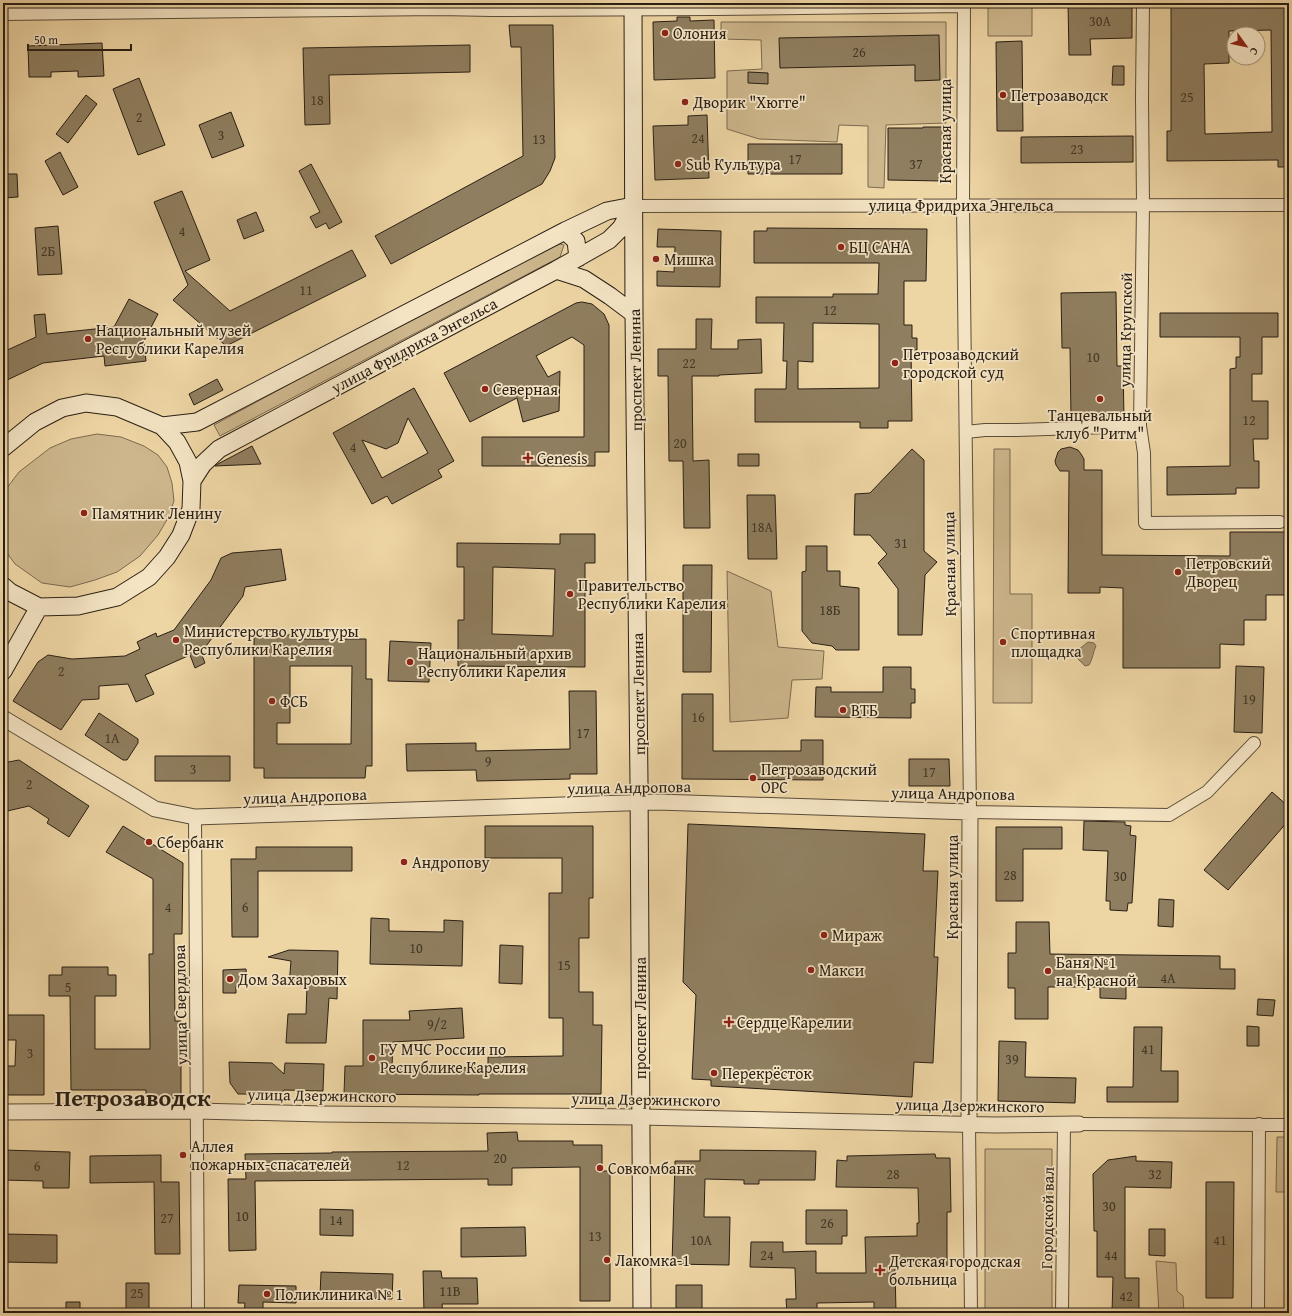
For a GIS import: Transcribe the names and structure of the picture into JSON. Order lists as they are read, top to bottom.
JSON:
{
  "streets": {
    "main road": ["улица Фридриха Энгельса", "проспект Ленина"],
    "street": [
      "Красная улица",
      "улица Крупской",
      "улица Андропова",
      "улица Свердлова",
      "улица Дзержинского",
      "Городской вал"
    ]
  },
  "crossings": [
    ["Красная улица", "улица Фридриха Энгельса"],
    ["Красная улица", "улица Андропова"],
    ["Красная улица", "улица Дзержинского"],
    ["улица Фридриха Энгельса", "улица Крупской"],
    ["улица Фридриха Энгельса", "проспект Ленина"],
    ["проспект Ленина", "улица Андропова"],
    ["проспект Ленина", "улица Дзержинского"],
    ["улица Андропова", "улица Свердлова"],
    ["улица Свердлова", "улица Дзержинского"],
    ["улица Дзержинского", "Городской вал"]
  ],
  "districts": ["Петрозаводск"],
  "places": {
    "other": [
      "Олония",
      "Петрозаводск",
      "Дворик \"Хюгге\"",
      "Sub Культура",
      "БЦ САНА",
      "Мишка",
      "Национальный музей Республики Карелия",
      "Петрозаводский городской суд",
      "Северная",
      "Танцевальный клуб \"Ритм\"",
      "Памятник Ленину",
      "Петровский Дворец",
      "Правительство Республики Карелия",
      "Министерство культуры Республики Карелия",
      "Спортивная площадка",
      "Национальный архив Республики Карелия",
      "ФСБ",
      "ВТБ",
      "Петрозаводский ОРС",
      "Сбербанк",
      "Андропову",
      "Мираж",
      "Макси",
      "Баня №1 на Красной",
      "Дом Захаровых",
      "ГУ МЧС России по Республике Карелия",
      "Перекрёсток",
      "Аллея пожарных-спасателей",
      "Совкомбанк",
      "Лакомка-1",
      "Поликлиника № 1"
    ],
    "health": ["Genesis", "Сердце Карелии", "Детская городская больница"]
  },
  "house_numbers": [
    "30А",
    "26",
    "25",
    "18",
    "2",
    "3",
    "24",
    "13",
    "23",
    "17",
    "37",
    "4",
    "2Б",
    "11",
    "12",
    "10",
    "22",
    "12",
    "20",
    "4",
    "18А",
    "31",
    "18Б",
    "2",
    "19",
    "16",
    "17",
    "1А",
    "9",
    "3",
    "17",
    "2",
    "28",
    "30",
    "4",
    "6",
    "10",
    "15",
    "4А",
    "5",
    "9/2",
    "41",
    "3",
    "39",
    "20",
    "12",
    "6",
    "28",
    "32",
    "30",
    "10",
    "27",
    "14",
    "26",
    "13",
    "10А",
    "41",
    "24",
    "44",
    "11В",
    "25",
    "42"
  ],
  "scale_bar": "50 m",
  "north": "bottom right"
}
